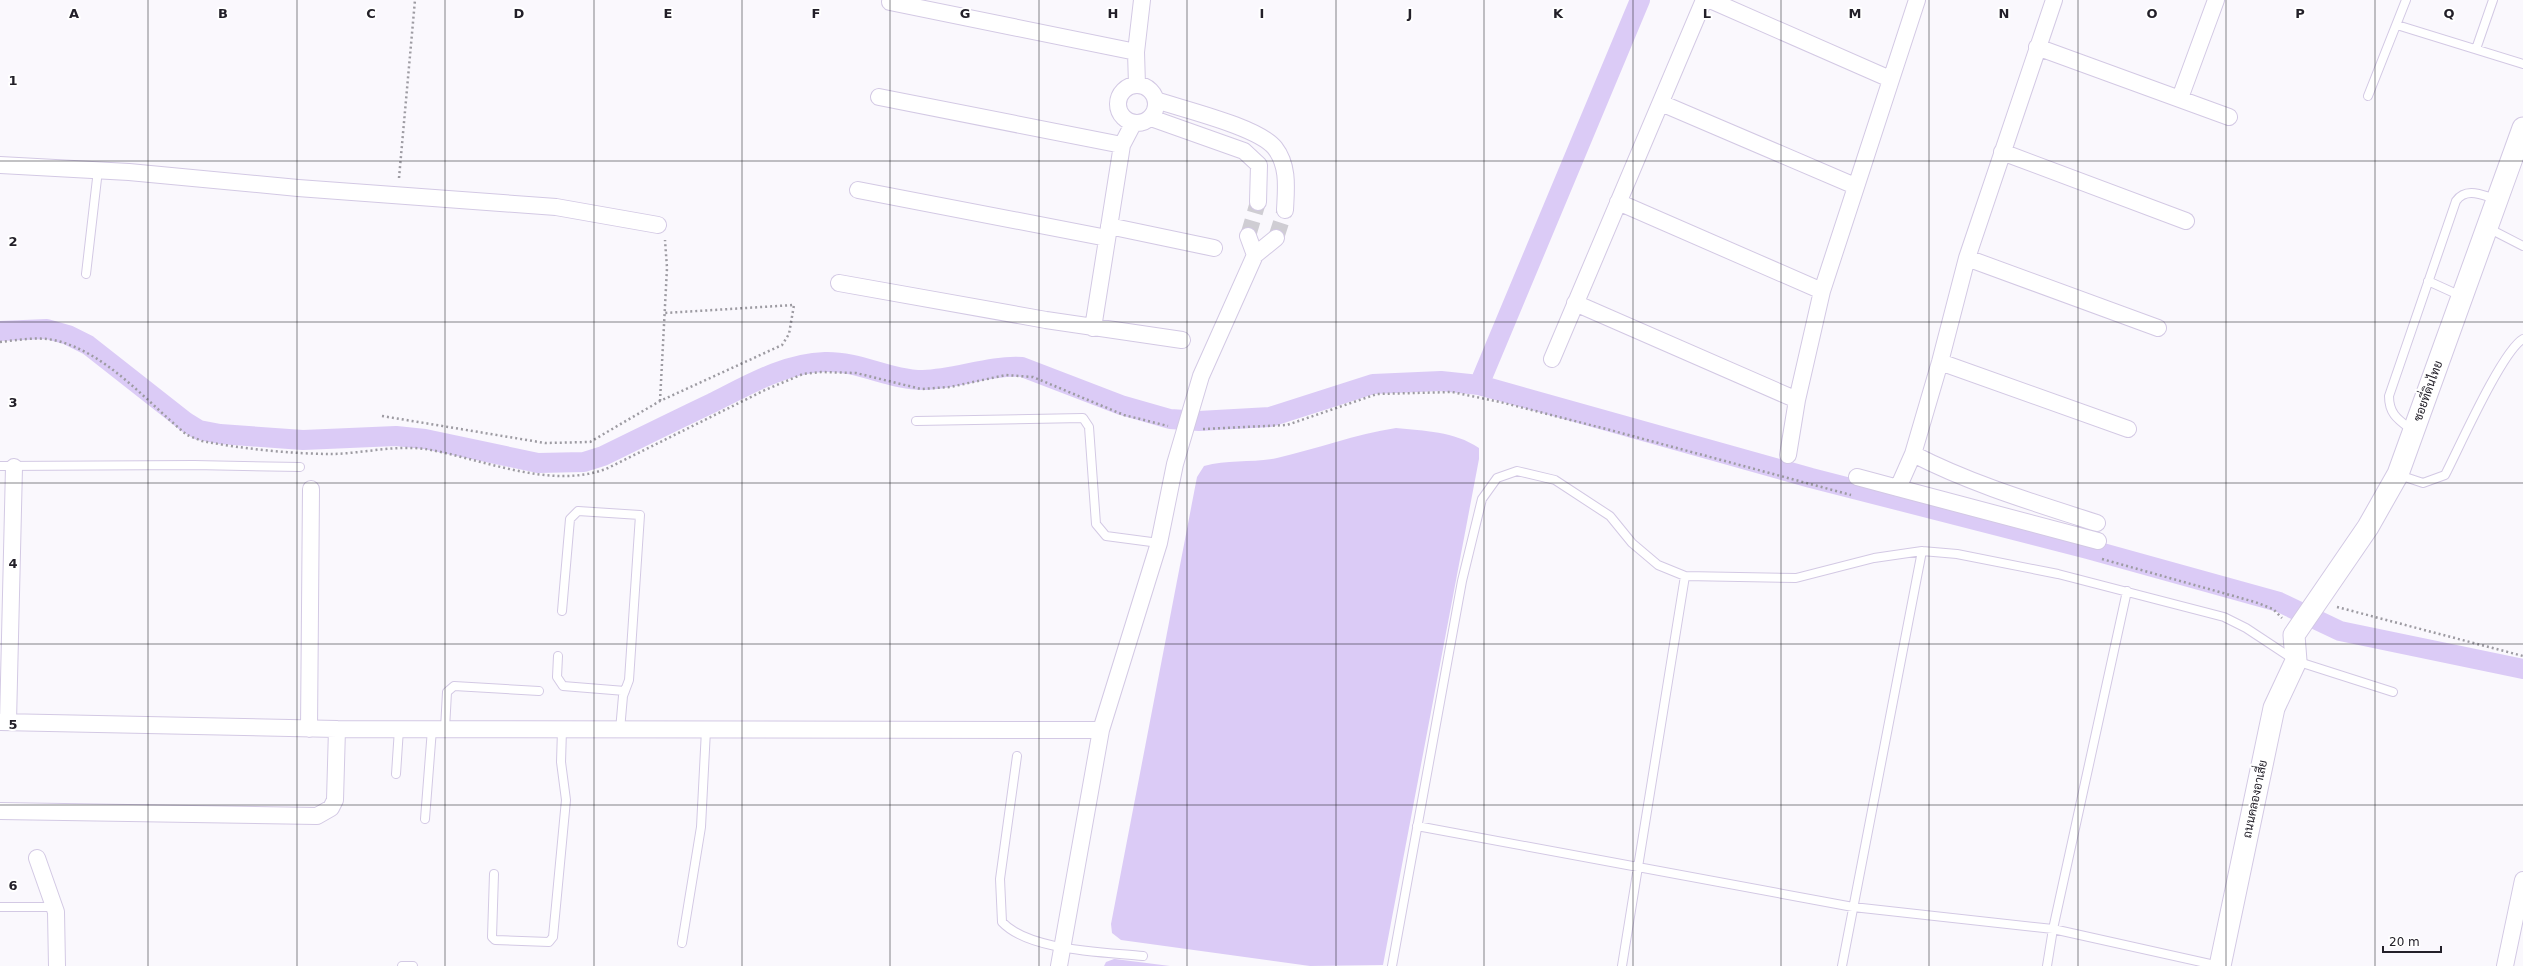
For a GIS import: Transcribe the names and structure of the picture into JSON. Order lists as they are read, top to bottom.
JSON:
{
  "streets": {
    "street": ["ซอยที่ดินไทย", "ถนนคลองอาเสี่ย"]
  },
  "crossings": [
    ["ซอยที่ดินไทย", "ถนนคลองอาเสี่ย"]
  ],
  "scale_bar": "20 m",
  "grid": {
    "columns": [
      "A",
      "B",
      "C",
      "D",
      "E",
      "F",
      "G",
      "H",
      "I",
      "J",
      "K",
      "L",
      "M",
      "N",
      "O",
      "P",
      "Q"
    ],
    "rows": [
      "1",
      "2",
      "3",
      "4",
      "5",
      "6"
    ]
  }
}
